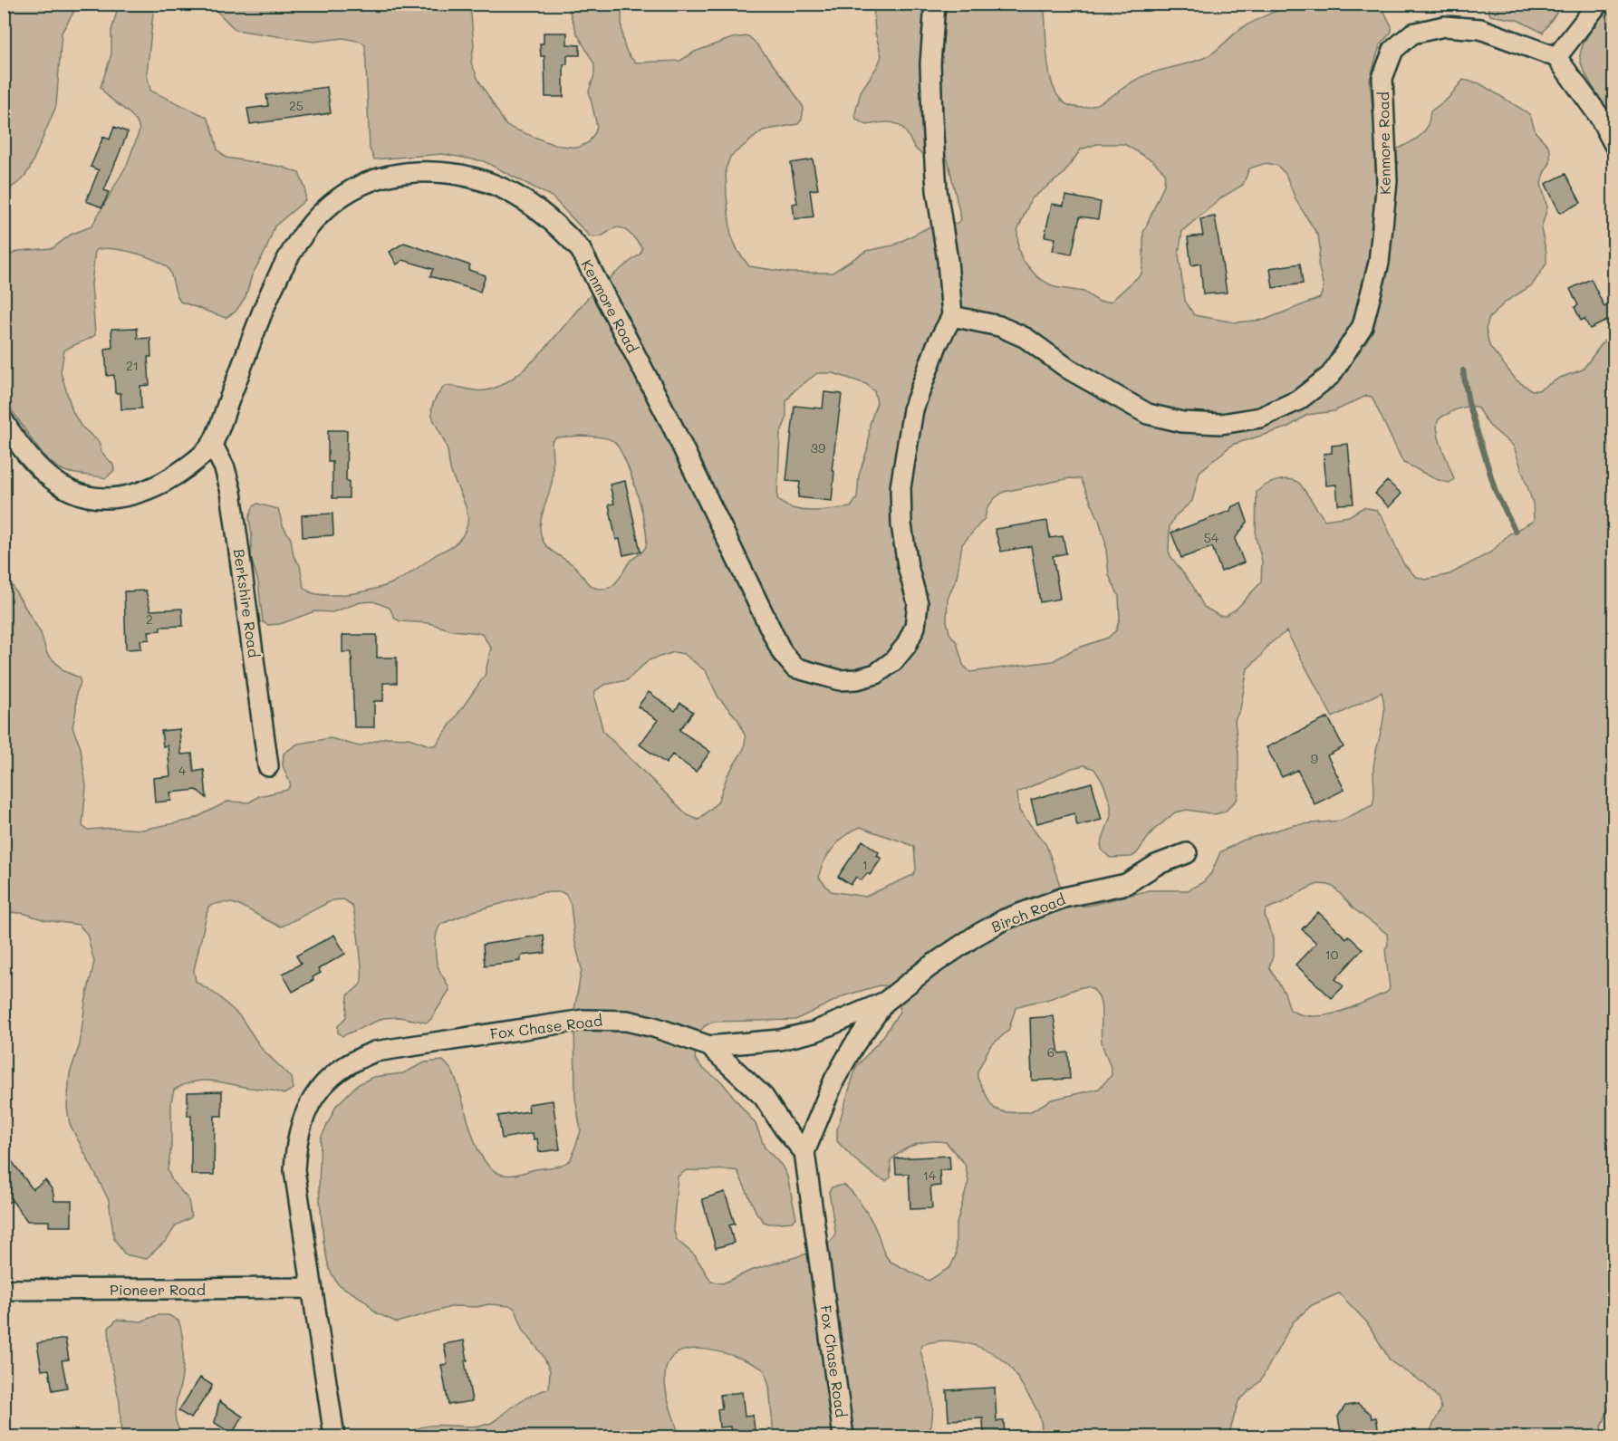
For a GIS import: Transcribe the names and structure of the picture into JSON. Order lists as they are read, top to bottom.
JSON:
{
  "streets": {
    "street": [
      "Kenmore Road",
      "Berkshire Road",
      "Birch Road",
      "Fox Chase Road",
      "Pioneer Road"
    ]
  },
  "crossings": [
    ["Kenmore Road", "Berkshire Road"],
    ["Birch Road", "Fox Chase Road"],
    ["Fox Chase Road", "Pioneer Road"]
  ],
  "house_numbers": [
    "25",
    "21",
    "39",
    "54",
    "2",
    "9",
    "4",
    "1",
    "10",
    "6",
    "14"
  ]
}
